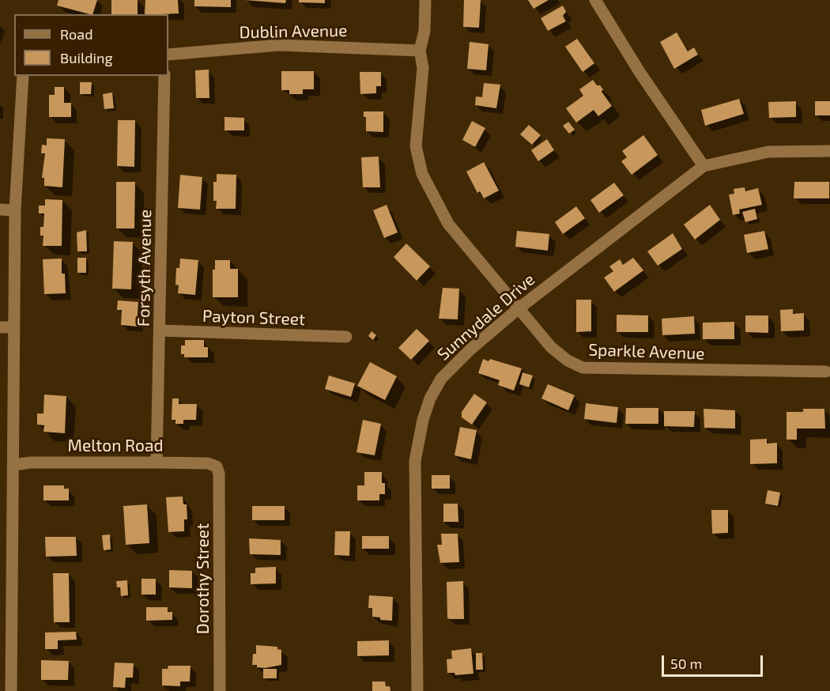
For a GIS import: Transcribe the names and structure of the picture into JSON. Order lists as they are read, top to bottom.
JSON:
{
  "streets": {
    "street": [
      "Dublin Avenue",
      "Forsyth Avenue",
      "Sunnydale Drive",
      "Payton Street",
      "Sparkle Avenue",
      "Melton Road",
      "Dorothy Street"
    ]
  },
  "crossings": [
    ["Dublin Avenue", "Sparkle Avenue"],
    ["Forsyth Avenue", "Payton Street"],
    ["Forsyth Avenue", "Melton Road"],
    ["Sunnydale Drive", "Sparkle Avenue"],
    ["Melton Road", "Dorothy Street"]
  ],
  "legend": ["Road", "Building"],
  "scale_bar": "50 m"
}
